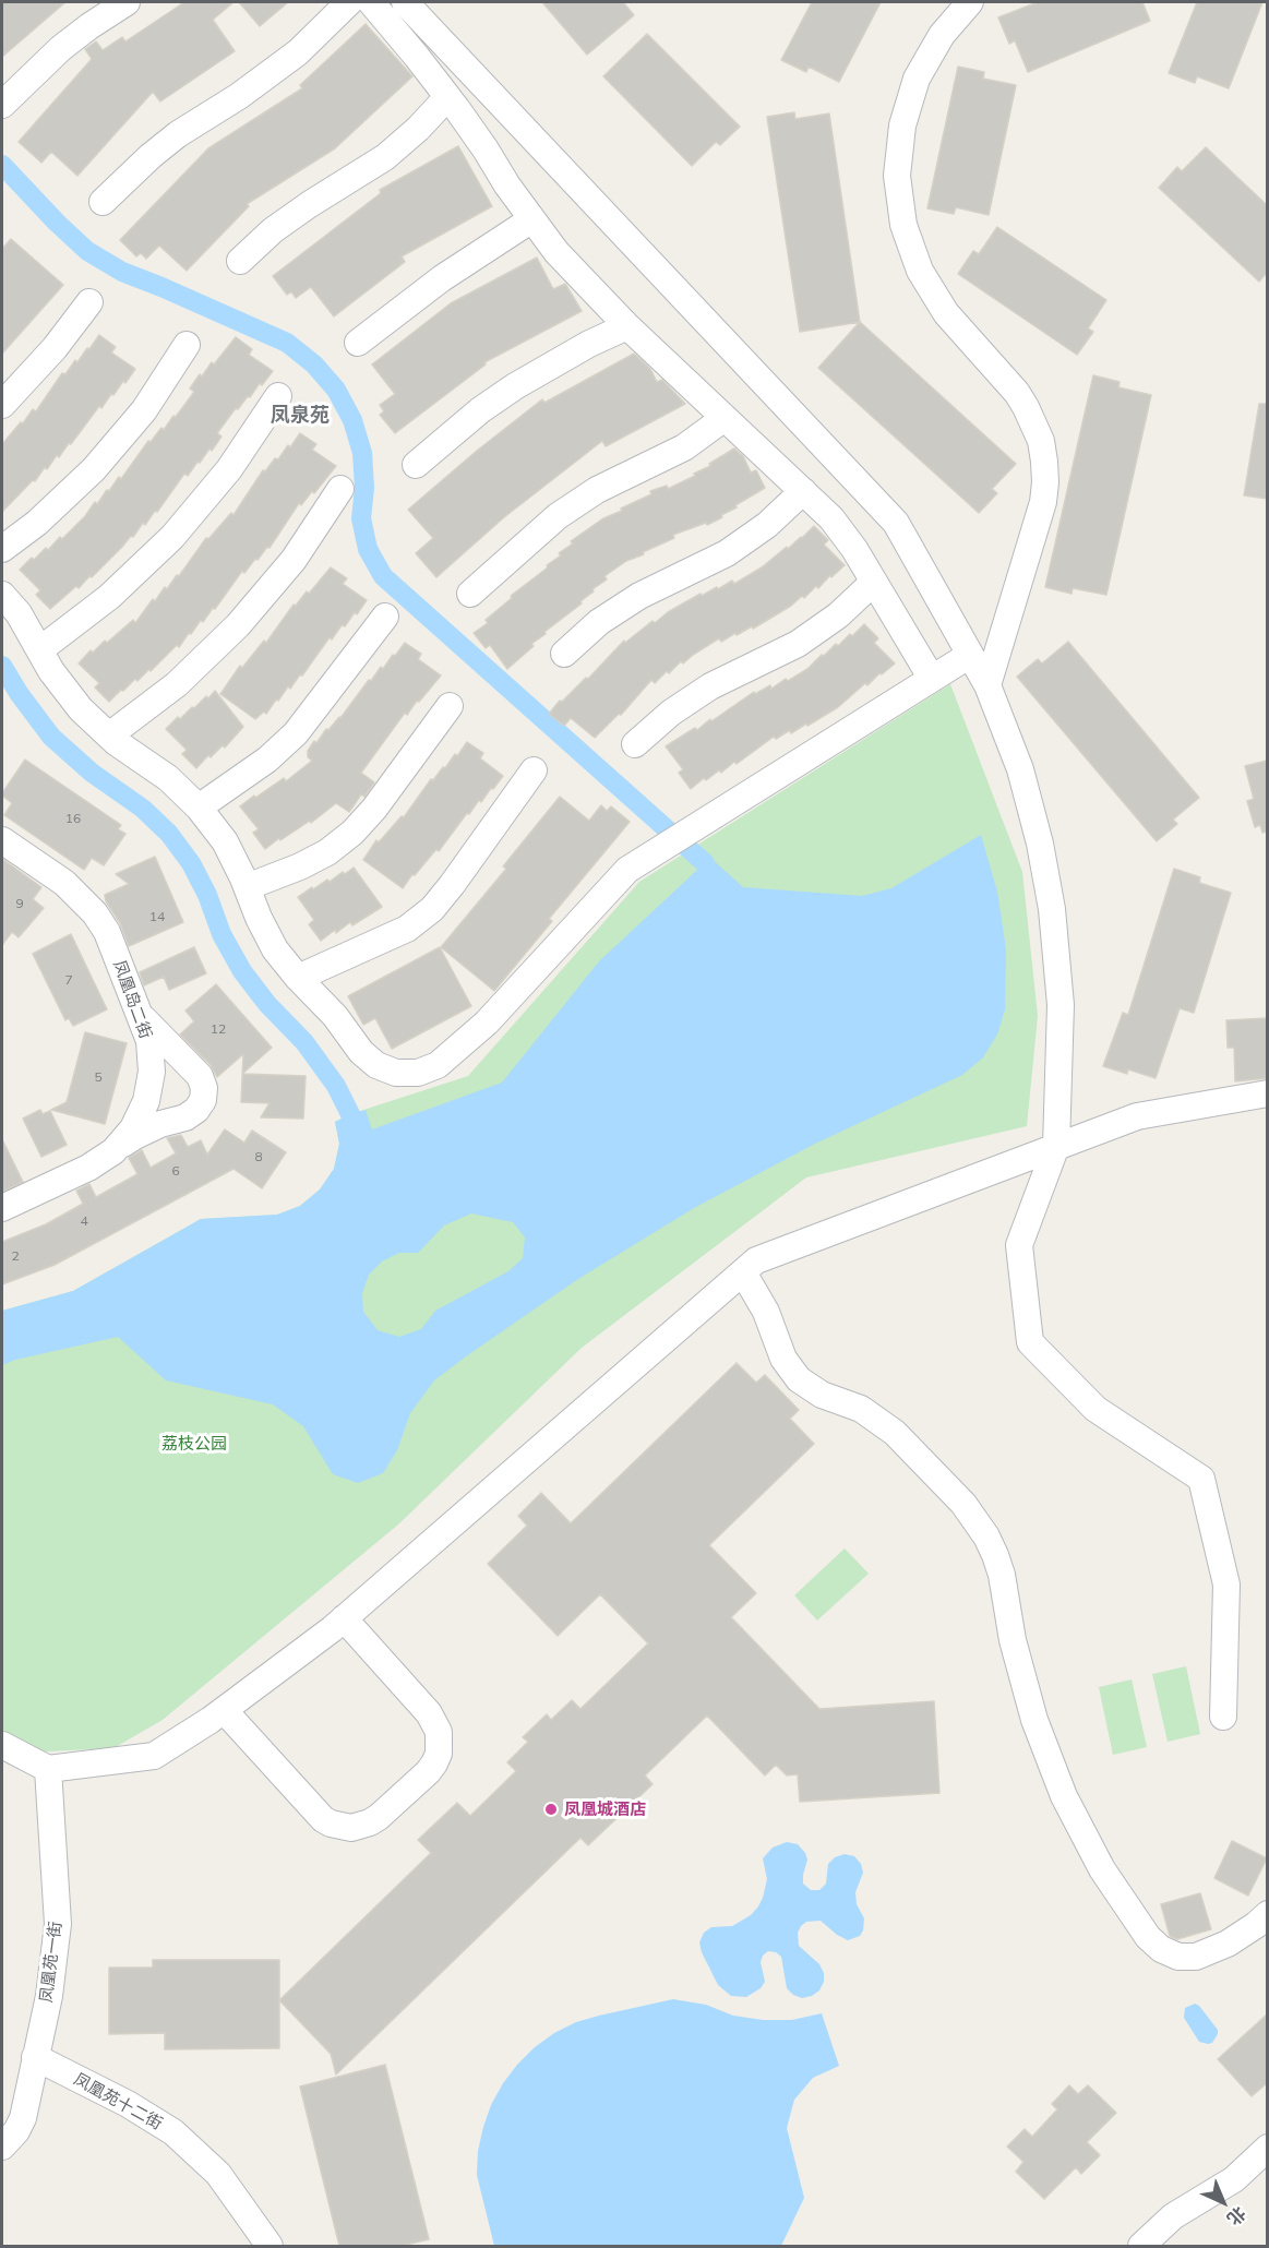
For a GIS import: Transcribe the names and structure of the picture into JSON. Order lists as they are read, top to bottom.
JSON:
{
  "streets": {
    "street": ["凤凰岛二街", "凤凰苑一街", "凤凰苑十二街"]
  },
  "crossings": [
    ["凤凰苑一街", "凤凰苑十二街"]
  ],
  "districts": ["凤泉苑"],
  "parks": ["荔枝公园"],
  "places": ["凤凰城酒店"],
  "house_numbers": [
    "16",
    "9",
    "14",
    "7",
    "12",
    "5",
    "8",
    "6",
    "4",
    "2"
  ],
  "north": "bottom right"
}
